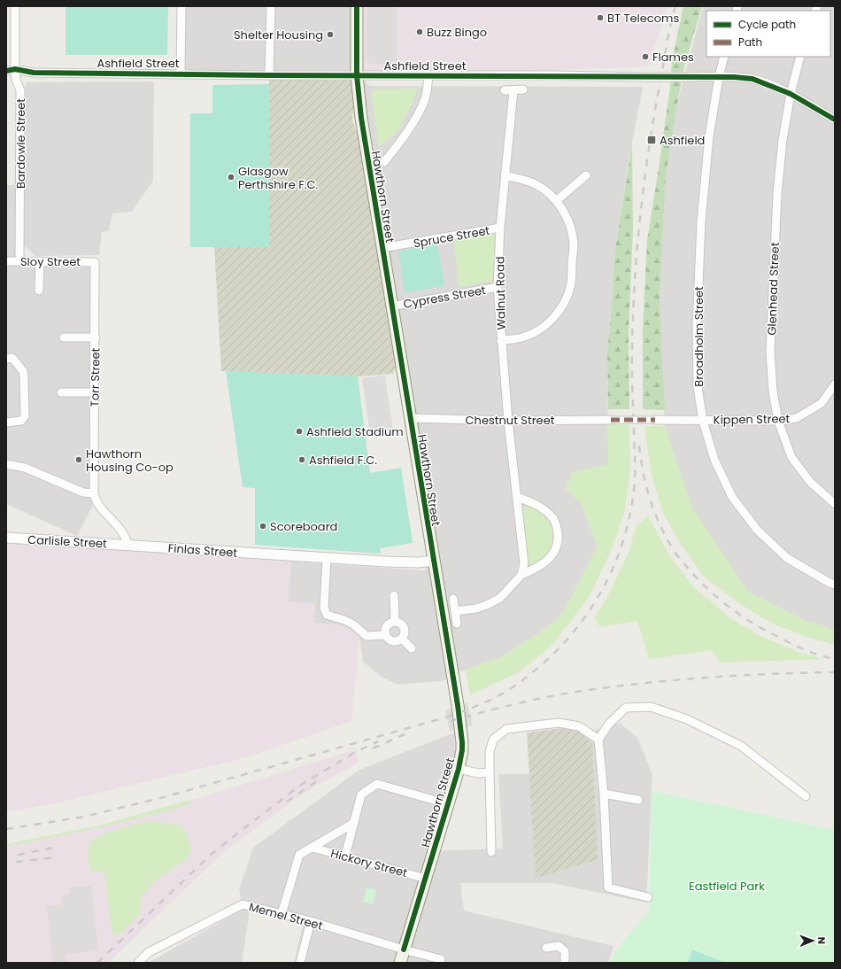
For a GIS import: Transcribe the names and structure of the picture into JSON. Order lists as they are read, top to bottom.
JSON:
{
  "streets": {
    "main road": ["Hawthorn Street"],
    "street": [
      "Ashfield Street",
      "Bardowie Street",
      "Spruce Street",
      "Sloy Street",
      "Glenhead Street",
      "Walnut Road",
      "Cypress Street",
      "Broadholm Street",
      "Torr Street",
      "Kippen Street",
      "Chestnut Street",
      "Carlisle Street",
      "Finlas Street",
      "Hickory Street",
      "Memel Street"
    ]
  },
  "crossings": [
    ["Ashfield Street", "Bardowie Street"],
    ["Ashfield Street", "Hawthorn Street"],
    ["Ashfield Street", "Glenhead Street"],
    ["Ashfield Street", "Broadholm Street"],
    ["Bardowie Street", "Sloy Street"],
    ["Hawthorn Street", "Spruce Street"],
    ["Hawthorn Street", "Cypress Street"],
    ["Hawthorn Street", "Chestnut Street"],
    ["Hawthorn Street", "Finlas Street"],
    ["Hawthorn Street", "Hickory Street"],
    ["Hawthorn Street", "Memel Street"],
    ["Spruce Street", "Walnut Road"],
    ["Sloy Street", "Torr Street"],
    ["Glenhead Street", "Kippen Street"],
    ["Walnut Road", "Cypress Street"],
    ["Walnut Road", "Chestnut Street"],
    ["Broadholm Street", "Kippen Street"],
    ["Carlisle Street", "Finlas Street"]
  ],
  "parks": ["Eastfield Park"],
  "places": {
    "other": [
      "BT Telecoms",
      "Buzz Bingo",
      "Shelter Housing",
      "Flames",
      "Glasgow Perthshire F.C.",
      "Ashfield Stadium",
      "Hawthorn Housing Co-op",
      "Ashfield F.C.",
      "Scoreboard"
    ],
    "transit": ["Ashfield"]
  },
  "legend": ["Cycle path", "Path"],
  "north": "right"
}
